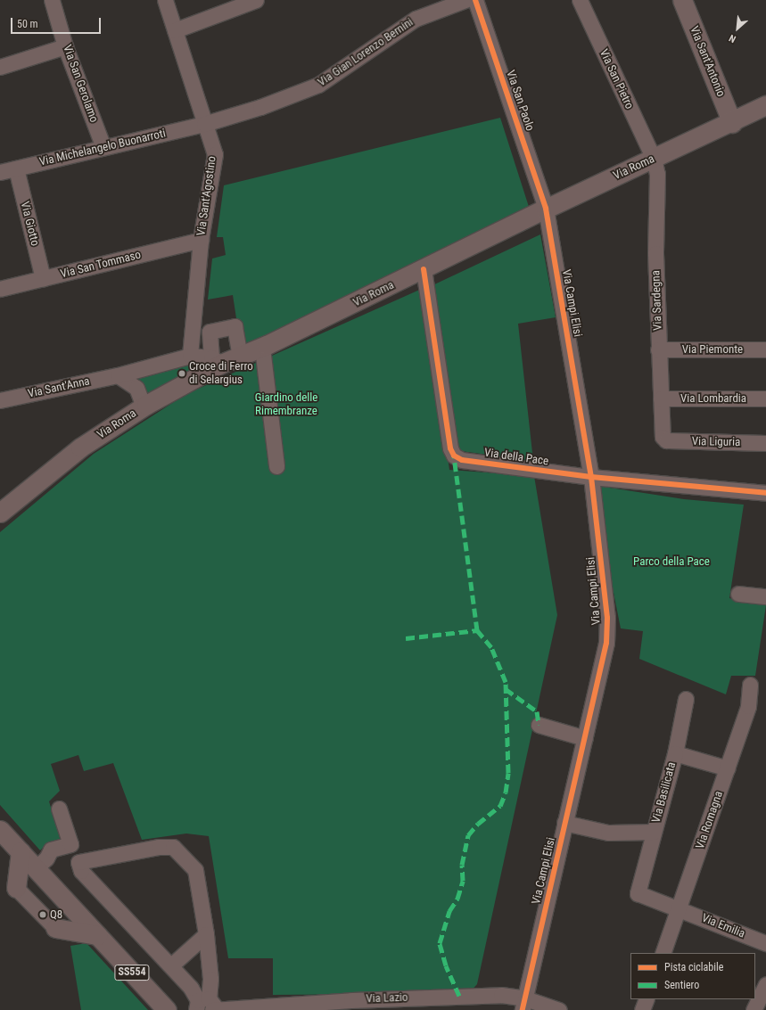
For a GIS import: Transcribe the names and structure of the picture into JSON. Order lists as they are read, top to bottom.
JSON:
{
  "streets": {
    "main road": ["Via Sant'Antonio", "Via Roma", "SS554"],
    "street": [
      "Via Gian Lorenzo Bernini",
      "Via San Pietro",
      "Via San Gerolamo",
      "Via San Paolo",
      "Via Michelangelo Buonarroti",
      "Via Sant'Agostino",
      "Via Giotto",
      "Via San Tommaso",
      "Via Sardegna",
      "Via Campi Elisi",
      "Via Piemonte",
      "Via Sant'Anna",
      "Via Lombardia",
      "Via Liguria",
      "Via della Pace",
      "Via Basilicata",
      "Via Romagna",
      "Via Emilia",
      "Via Lazio"
    ]
  },
  "crossings": [
    ["Via Gian Lorenzo Bernini", "Via Michelangelo Buonarroti"],
    ["Via Gian Lorenzo Bernini", "Via Sant'Agostino"],
    ["Via Sant'Antonio", "Via Roma"],
    ["Via San Pietro", "Via Roma"],
    ["Via San Pietro", "Via Sardegna"],
    ["Via San Gerolamo", "Via Michelangelo Buonarroti"],
    ["Via San Paolo", "Via Roma"],
    ["Via San Paolo", "Via Campi Elisi"],
    ["Via Michelangelo Buonarroti", "Via Sant'Agostino"],
    ["Via Michelangelo Buonarroti", "Via Giotto"],
    ["Via Roma", "Via Sardegna"],
    ["Via Roma", "Via Campi Elisi"],
    ["Via Roma", "Via Sant'Anna"],
    ["Via Roma", "Via della Pace"],
    ["Via Sant'Agostino", "Via San Tommaso"],
    ["Via Sant'Agostino", "Via Sant'Anna"],
    ["Via Giotto", "Via San Tommaso"],
    ["Via Sardegna", "Via Piemonte"],
    ["Via Sardegna", "Via Lombardia"],
    ["Via Sardegna", "Via Liguria"],
    ["Via Campi Elisi", "Via della Pace"],
    ["Via Campi Elisi", "Via Basilicata"],
    ["Via Campi Elisi", "Via Lazio"],
    ["Via Basilicata", "Via Romagna"],
    ["Via Basilicata", "Via Emilia"],
    ["Via Romagna", "Via Emilia"]
  ],
  "parks": ["Giardino delle Rimembranze", "Parco della Pace"],
  "places": ["Croce di Ferro di Selargius", "Q8"],
  "legend": ["Pista ciclabile", "Sentiero"],
  "scale_bar": "50 m",
  "north": "bottom left"
}
